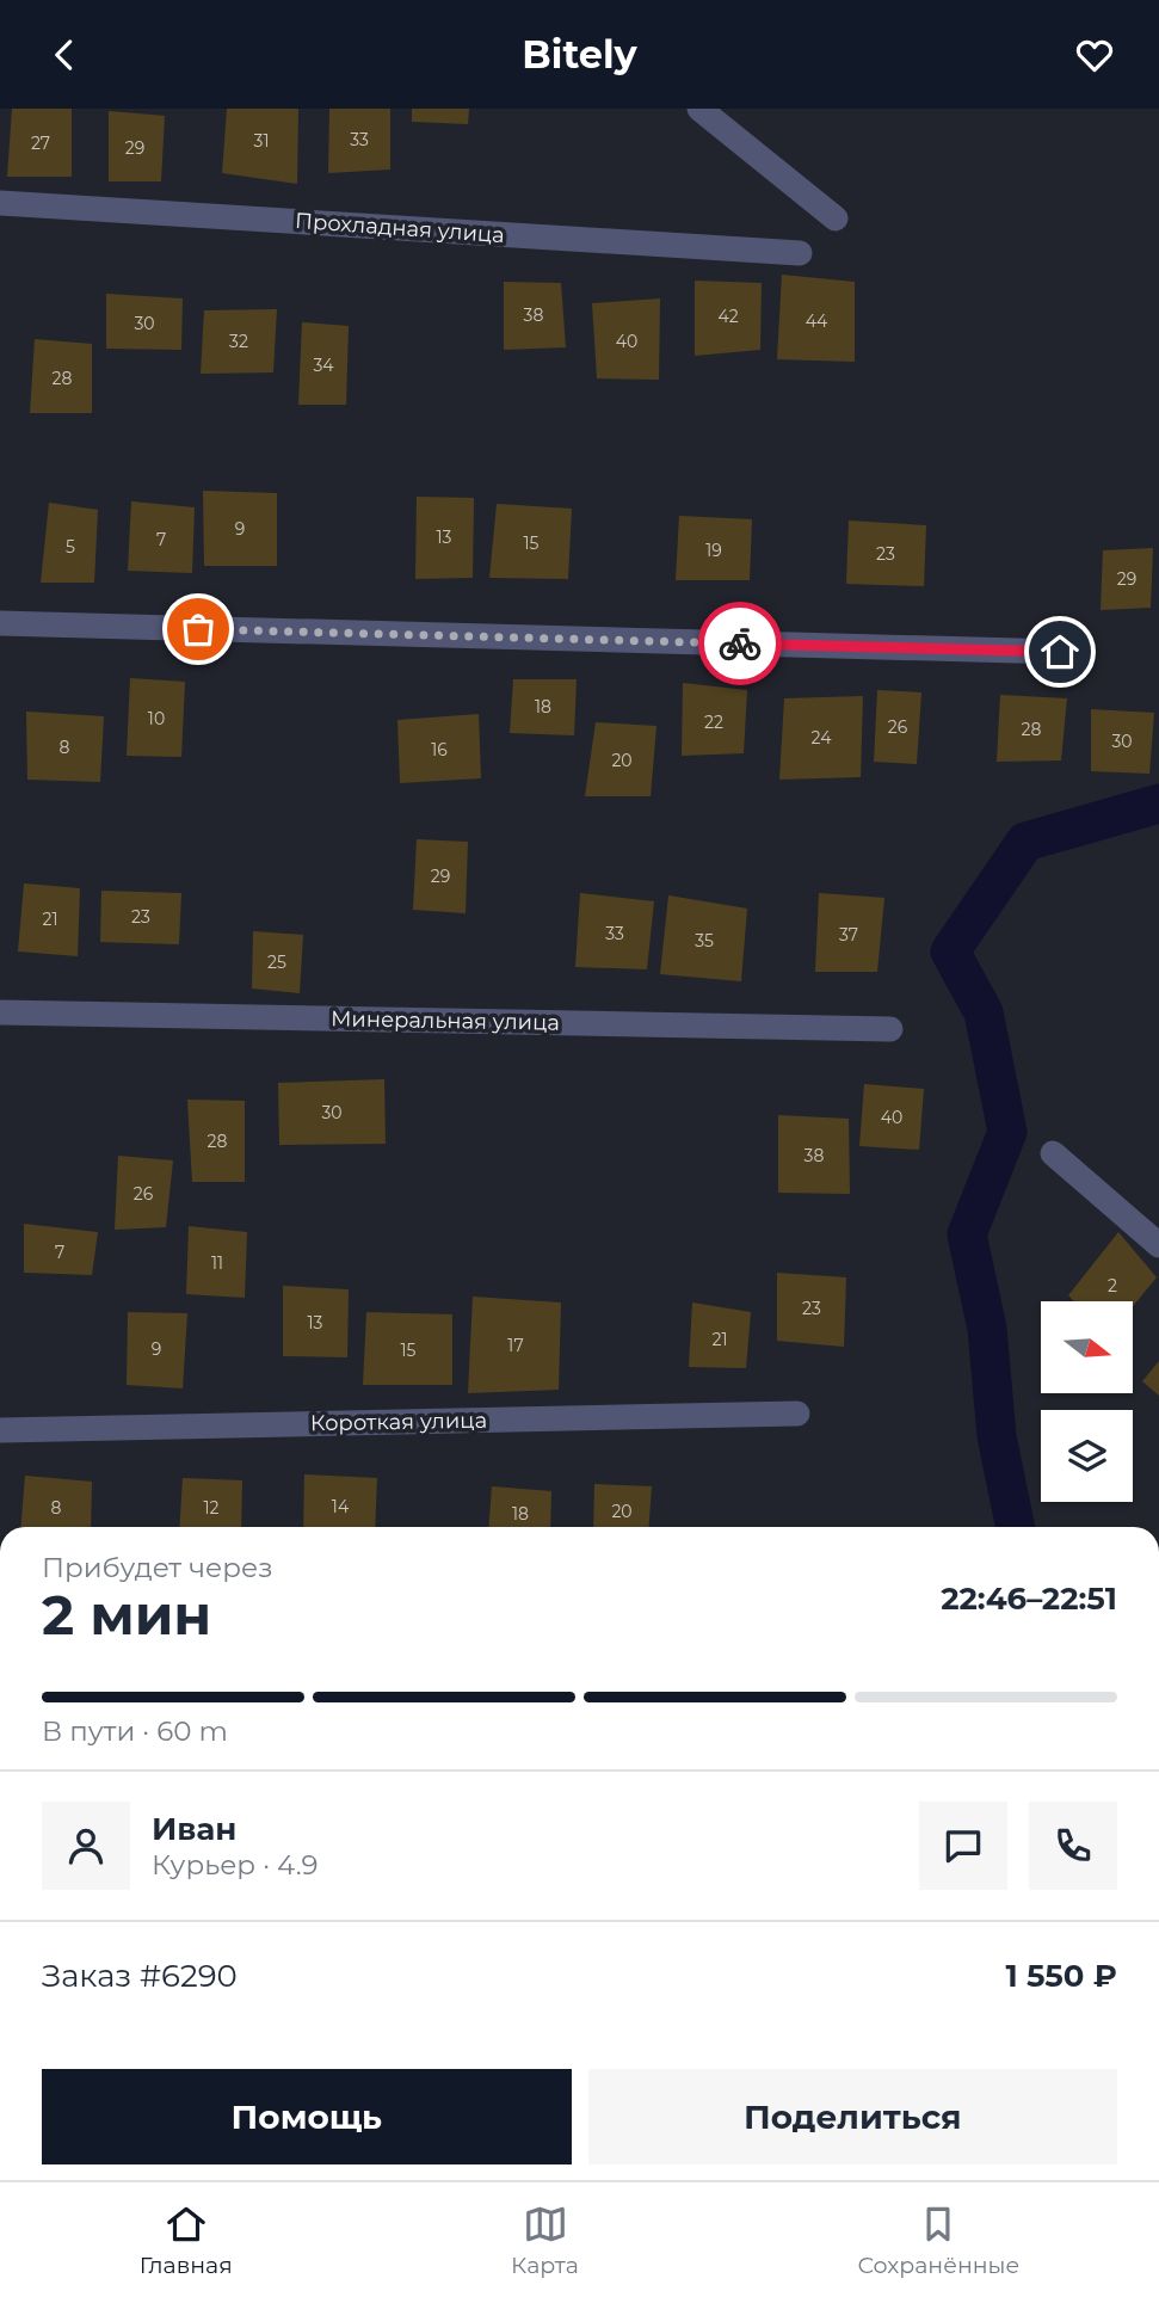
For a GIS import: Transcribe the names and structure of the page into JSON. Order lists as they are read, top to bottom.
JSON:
{
  "streets": {
    "street": ["Прохладная улица", "Минеральная улица", "Короткая улица"]
  },
  "house_numbers": [
    "33",
    "31",
    "27",
    "29",
    "38",
    "42",
    "44",
    "30",
    "32",
    "40",
    "34",
    "28",
    "9",
    "13",
    "7",
    "15",
    "5",
    "19",
    "23",
    "29",
    "18",
    "10",
    "22",
    "26",
    "28",
    "24",
    "30",
    "8",
    "16",
    "20",
    "29",
    "23",
    "21",
    "33",
    "37",
    "35",
    "25",
    "30",
    "40",
    "28",
    "38",
    "26",
    "7",
    "11",
    "2",
    "23",
    "13",
    "21",
    "17",
    "9",
    "15",
    "14",
    "8",
    "12",
    "20",
    "18"
  ],
  "north": "right",
  "page": {
    "header": "Bitely",
    "heading": ["2 мин", "Прибудет через", "22:46–22:51"],
    "panel": [
      "Иван",
      "Курьер · 4.9",
      "Заказ #6290",
      "1 550 ₽"
    ],
    "bar": "В пути · 60 m",
    "buttons": ["Помощь", "Поделиться"],
    "tabs": ["Главная", "Карта", "Сохранённые"]
  }
}
